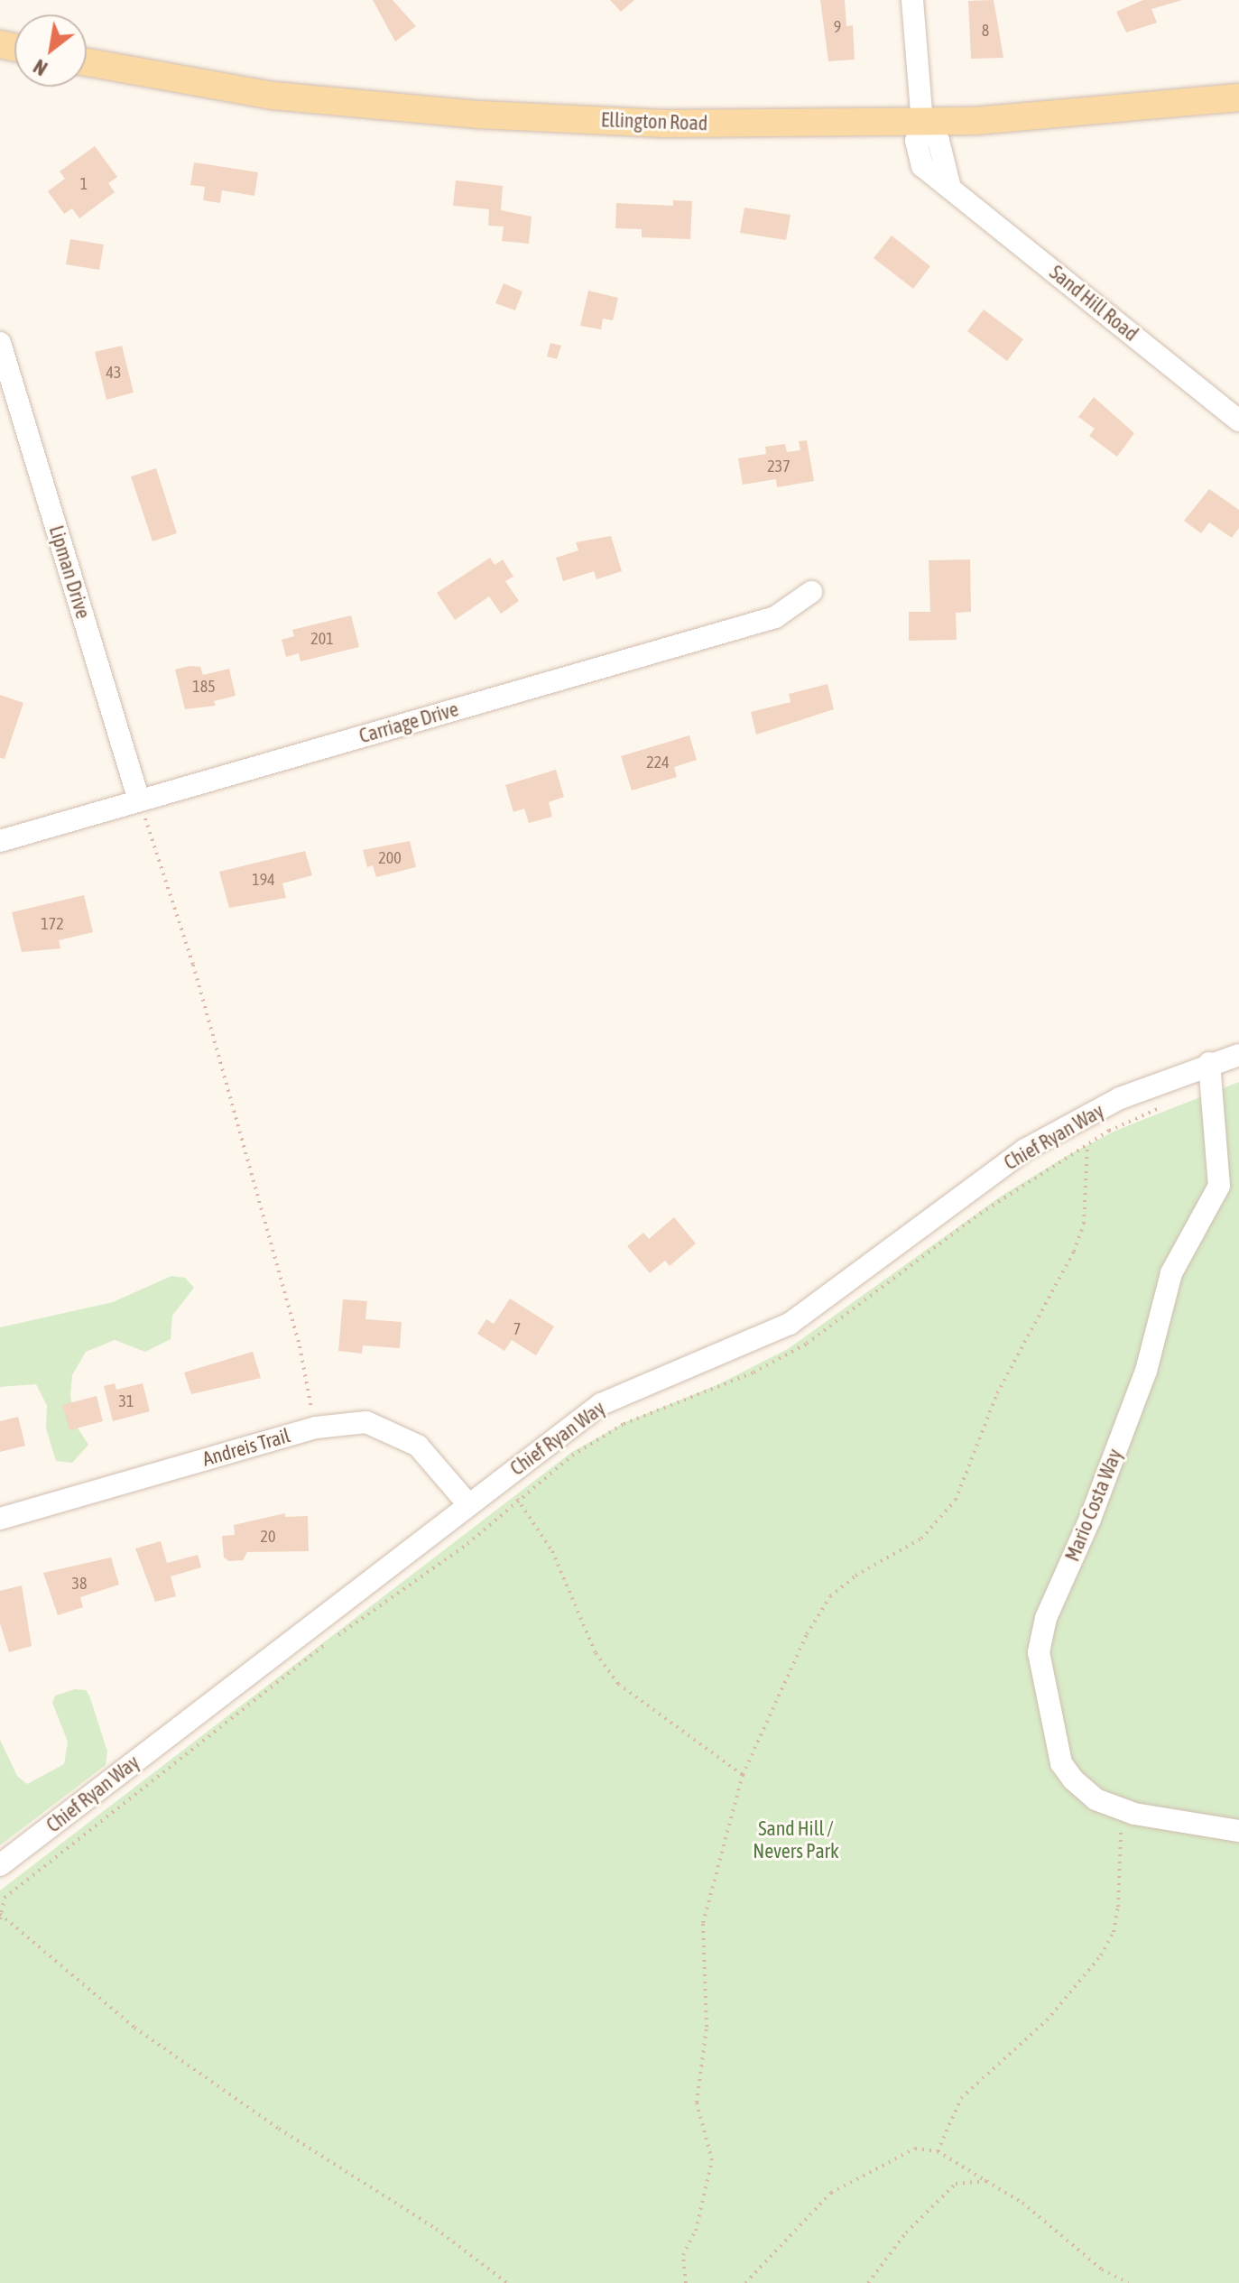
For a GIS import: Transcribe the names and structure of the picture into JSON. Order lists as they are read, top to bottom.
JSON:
{
  "streets": {
    "main road": ["Ellington Road"],
    "street": [
      "Sand Hill Road",
      "Lipman Drive",
      "Carriage Drive",
      "Chief Ryan Way",
      "Andreis Trail",
      "Mario Costa Way"
    ]
  },
  "crossings": [
    ["Ellington Road", "Sand Hill Road"],
    ["Lipman Drive", "Carriage Drive"],
    ["Chief Ryan Way", "Andreis Trail"],
    ["Chief Ryan Way", "Mario Costa Way"]
  ],
  "parks": ["Sand Hill / Nevers Park"],
  "house_numbers": [
    "9",
    "8",
    "1",
    "43",
    "237",
    "201",
    "185",
    "224",
    "200",
    "194",
    "172",
    "7",
    "31",
    "20",
    "38"
  ],
  "north": "bottom left"
}
